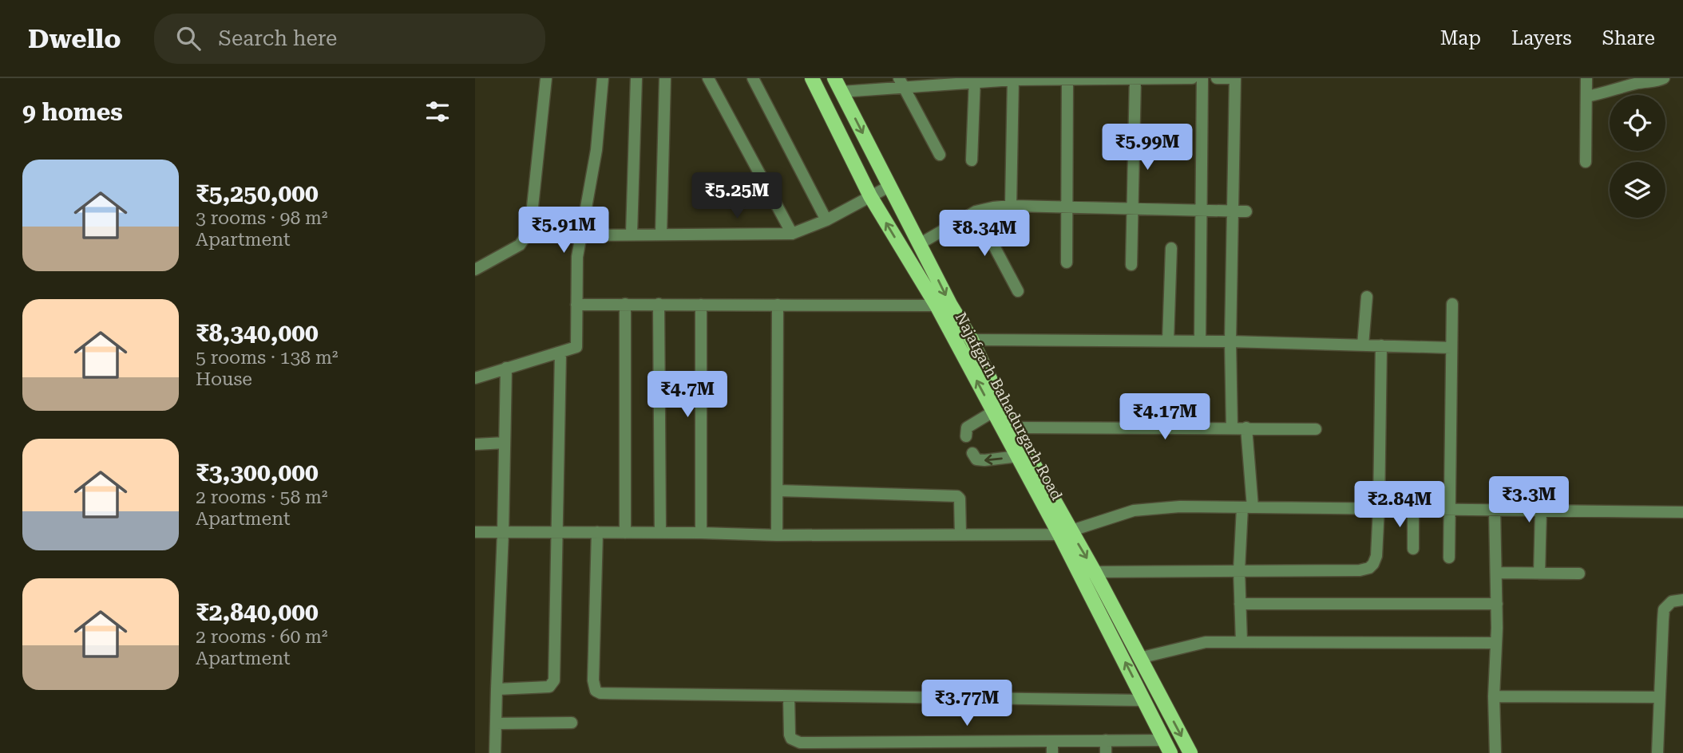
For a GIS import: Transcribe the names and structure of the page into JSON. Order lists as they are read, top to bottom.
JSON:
{
  "streets": {
    "main road": ["Najafgarh Bahadurgarh Road"]
  },
  "page": {
    "header": "Dwello",
    "search": "Search here",
    "nav": ["Map", "Layers", "Share"],
    "heading": "9 homes",
    "price": [
      "₹5.99M",
      "₹5.25M",
      "₹5.91M",
      "₹8.34M",
      "₹4.7M",
      "₹4.17M",
      "₹3.3M",
      "₹2.84M",
      "₹3.77M"
    ],
    "list": [
      {
        "name": "₹5,250,000",
        "note": "3 rooms · 98 m² · Apartment"
      },
      {
        "name": "₹8,340,000",
        "note": "5 rooms · 138 m² · House"
      },
      {
        "name": "₹3,300,000",
        "note": "2 rooms · 58 m² · Apartment"
      },
      {
        "name": "₹2,840,000",
        "note": "2 rooms · 60 m² · Apartment"
      }
    ]
  }
}
